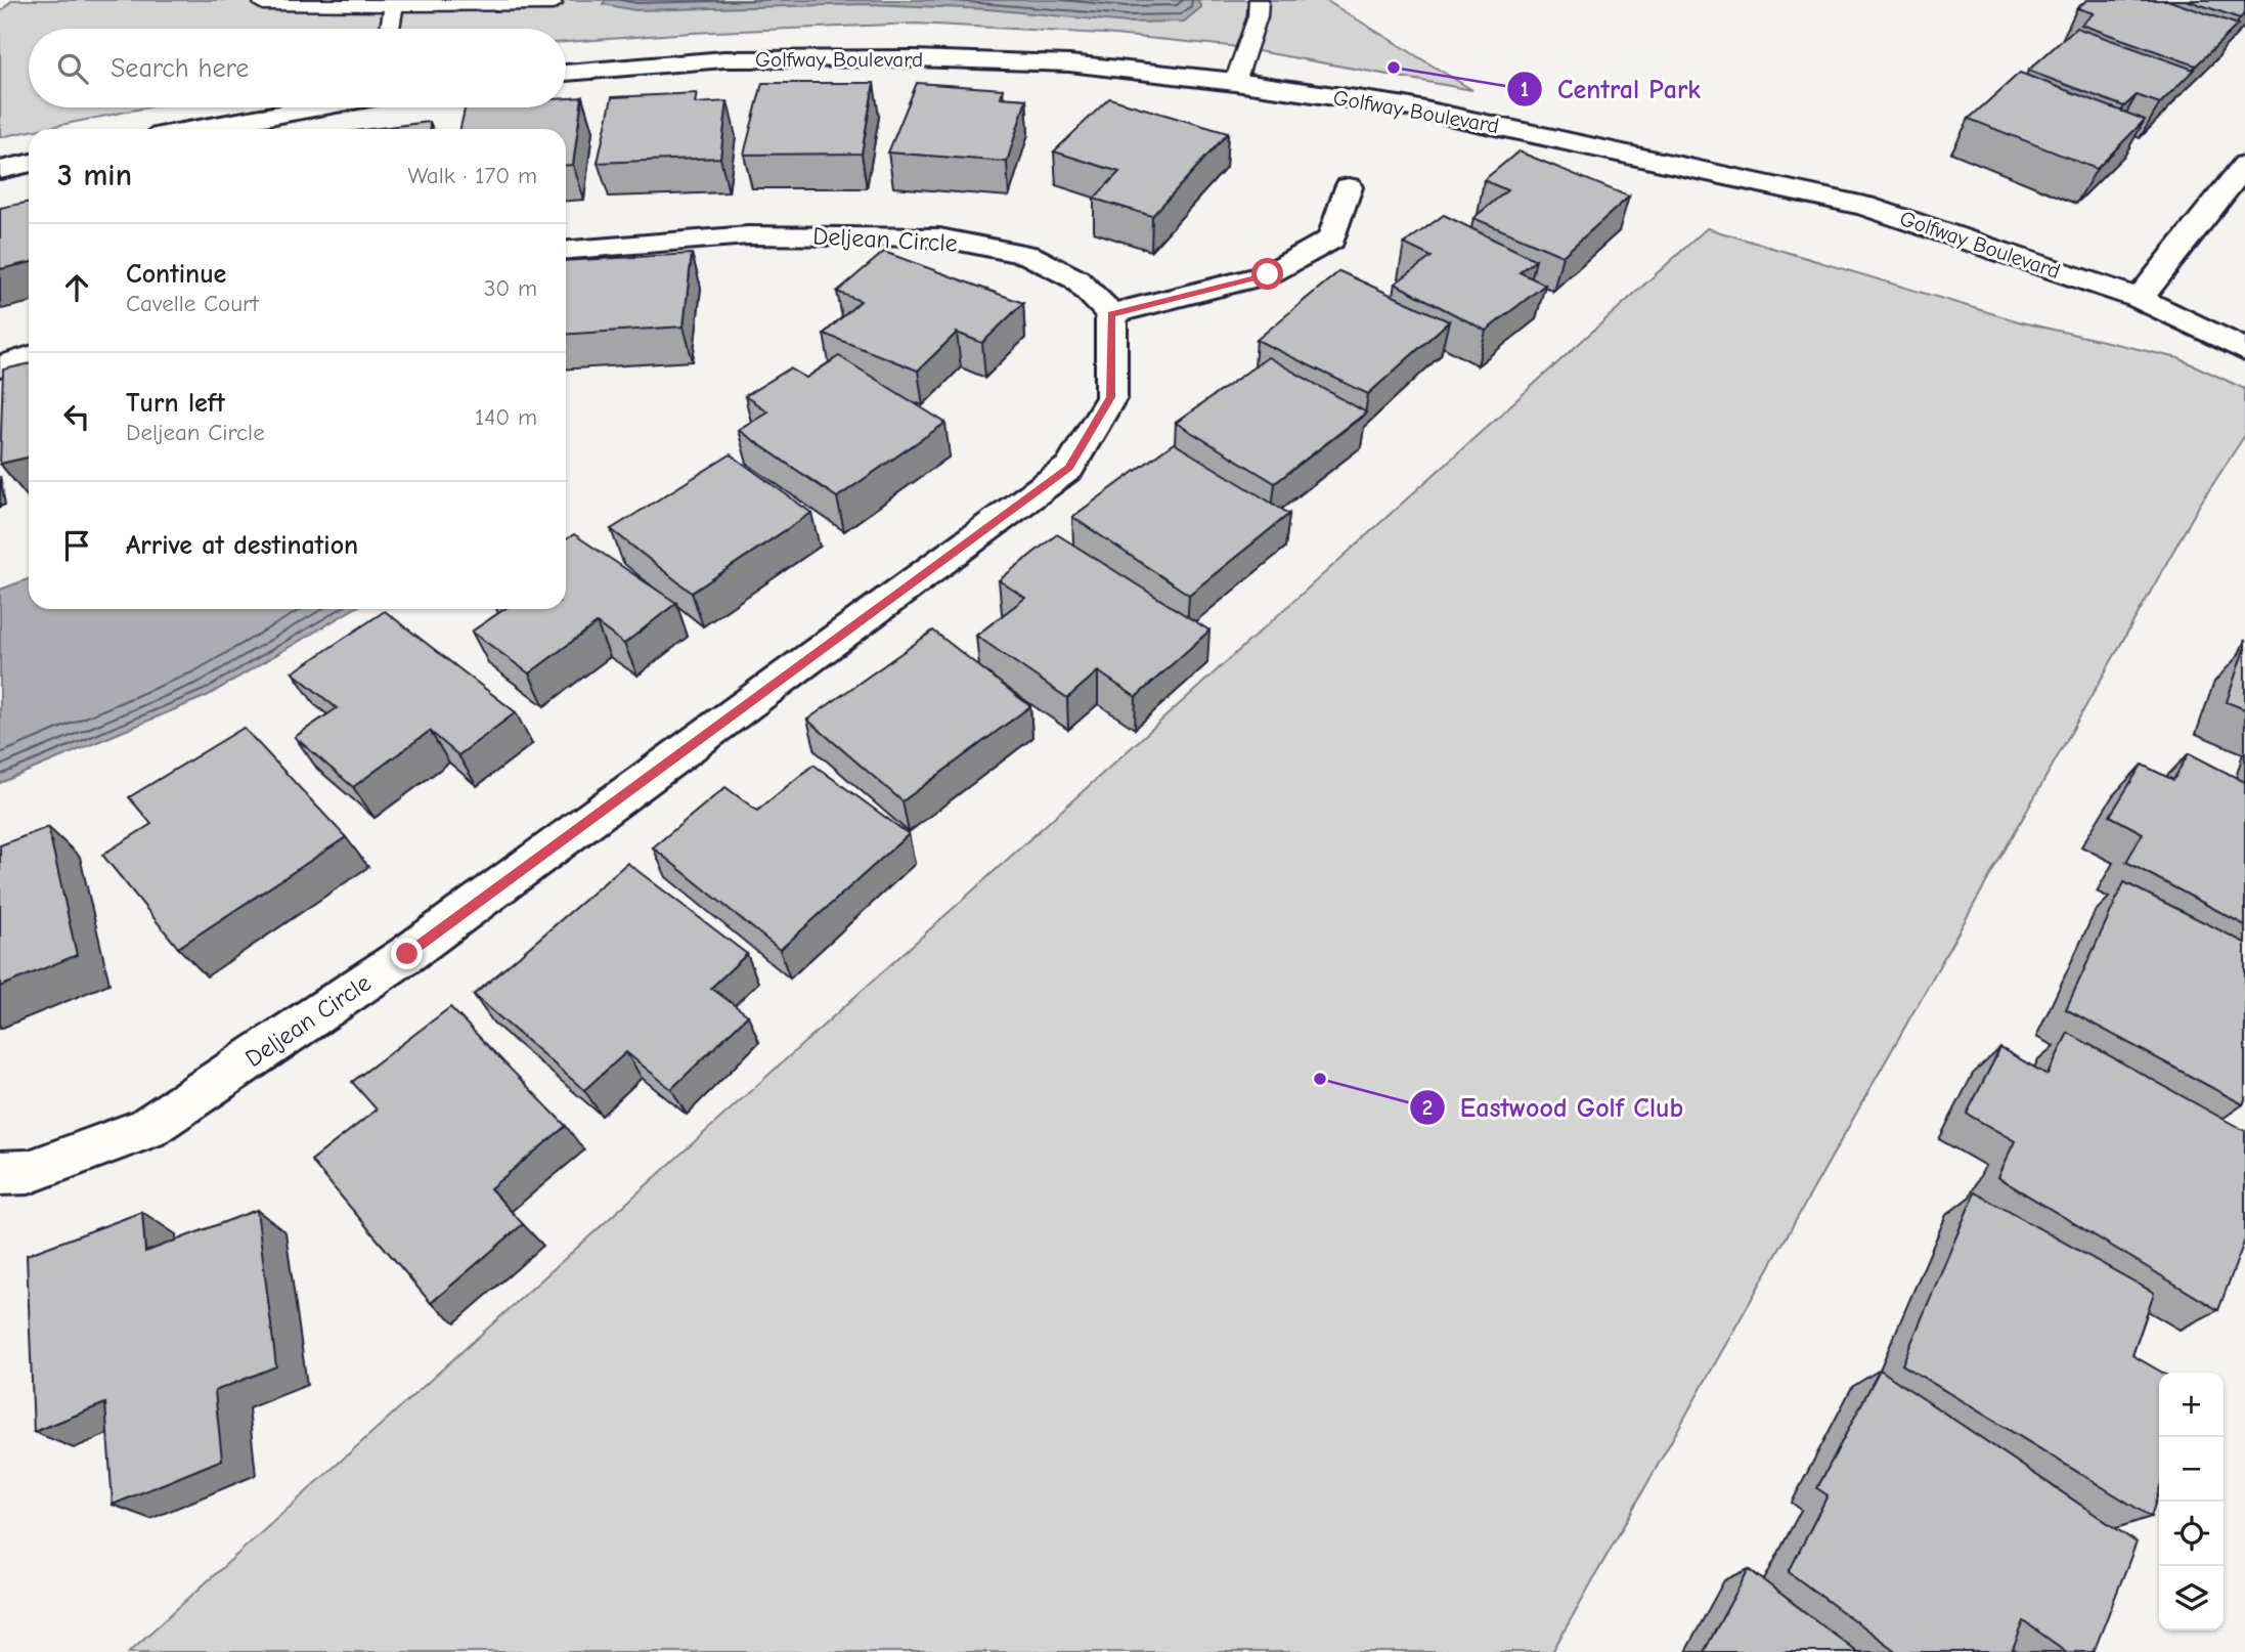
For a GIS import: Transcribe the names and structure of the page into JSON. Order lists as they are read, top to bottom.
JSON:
{
  "streets": {
    "street": ["Golfway Boulevard", "Deljean Circle"]
  },
  "places": ["Central Park", "Eastwood Golf Club"],
  "page": {
    "search": "Search here",
    "heading": ["3 min", "Walk · 170 m"],
    "list": [
      ["Continue", "Cavelle Court", "30 m"],
      ["Turn left", "Deljean Circle", "140 m"],
      "Arrive at destination"
    ],
    "map_buttons": ["+", "−"]
  }
}
